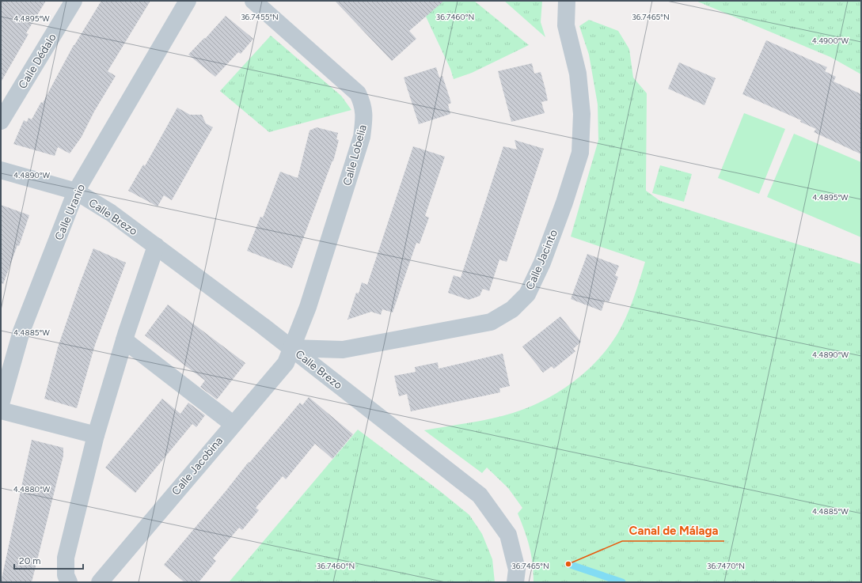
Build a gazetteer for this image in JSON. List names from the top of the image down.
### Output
{
  "streets": {
    "street": [
      "Calle Dédalo",
      "Calle Lobelia",
      "Calle Uranio",
      "Calle Brezo",
      "Calle Jacinto",
      "Calle Jacobina"
    ]
  },
  "crossings": [
    ["Calle Lobelia", "Calle Brezo"],
    ["Calle Lobelia", "Calle Jacinto"],
    ["Calle Lobelia", "Calle Jacobina"],
    ["Calle Uranio", "Calle Brezo"],
    ["Calle Brezo", "Calle Jacinto"],
    ["Calle Brezo", "Calle Jacobina"],
    ["Calle Jacinto", "Calle Jacobina"]
  ],
  "places": ["Canal de Málaga"],
  "scale_bar": "20 m",
  "coordinates": [
    "36.7455°N",
    "36.7460°N",
    "36.7465°N",
    "4.4895°W",
    "4.4900°W",
    "4.4890°W",
    "4.4885°W",
    "4.4880°W",
    "36.7470°N"
  ]
}
